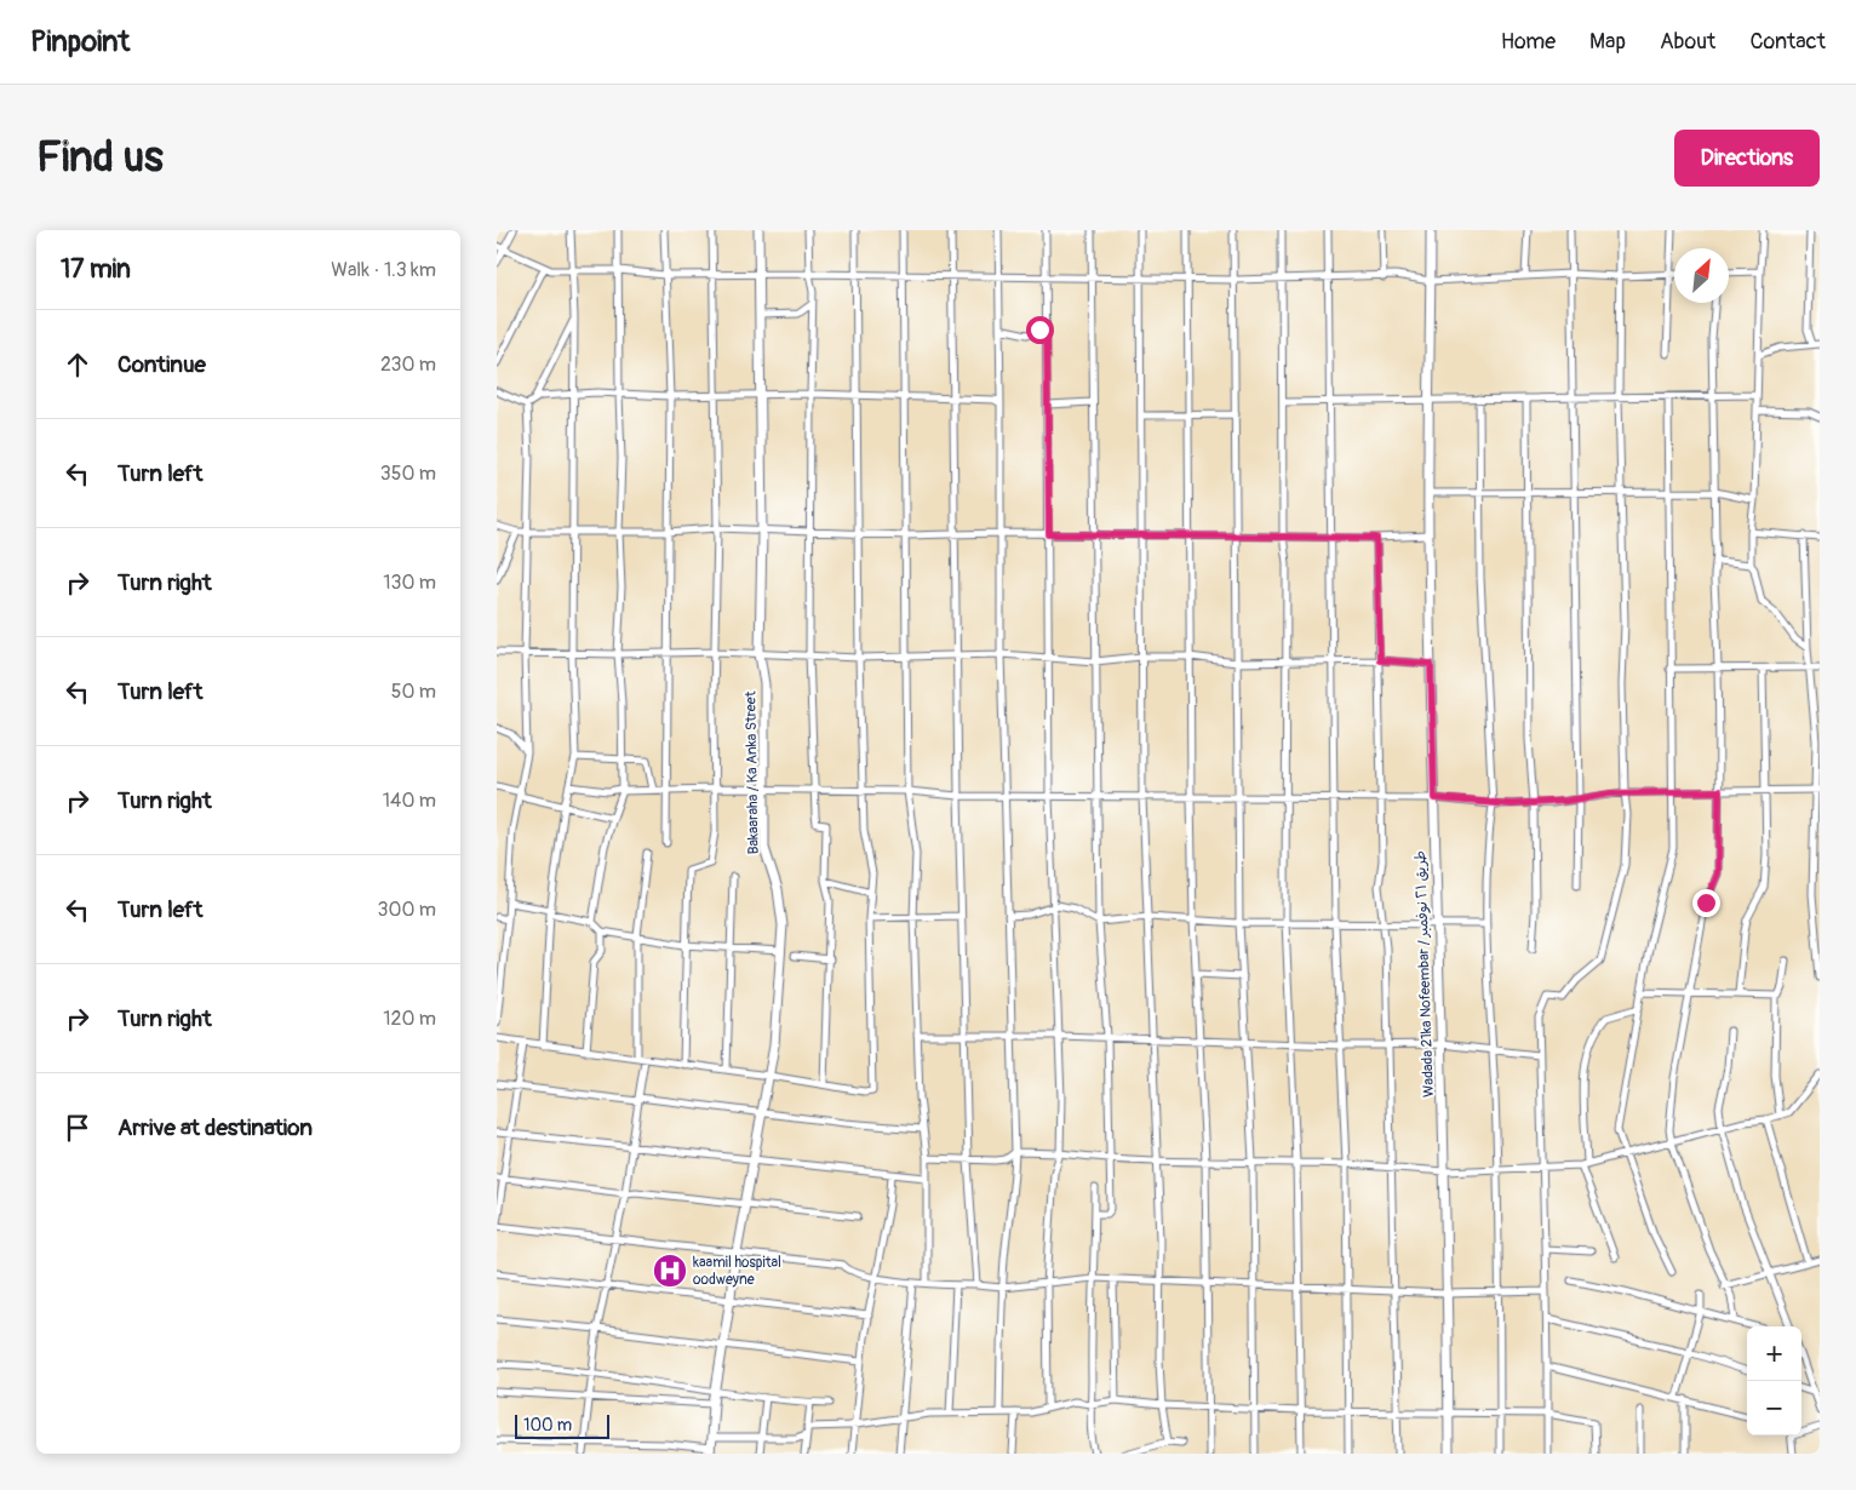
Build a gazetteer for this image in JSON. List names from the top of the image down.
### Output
{
  "streets": {
    "street": ["Bakaaraha / Ka Anka Street", "Wadada 21ka Nofeembar / طريق ٢١ نوفمبر"]
  },
  "places": {
    "hospital": ["kaamil hospital oodweyne"]
  },
  "scale_bar": "100 m",
  "north": "top right",
  "page": {
    "header": "Pinpoint",
    "nav": [
      "Home",
      "Map",
      "About",
      "Contact"
    ],
    "buttons": "Directions",
    "title": "Find us",
    "heading": ["17 min", "Walk · 1.3 km"],
    "list": [
      ["Continue", "230 m"],
      ["Turn left", "350 m"],
      ["Turn right", "130 m"],
      ["Turn left", "50 m"],
      ["Turn right", "140 m"],
      ["Turn left", "300 m"],
      ["Turn right", "120 m"],
      "Arrive at destination"
    ],
    "map_buttons": ["+", "−"],
    "scale": "100 m"
  }
}
